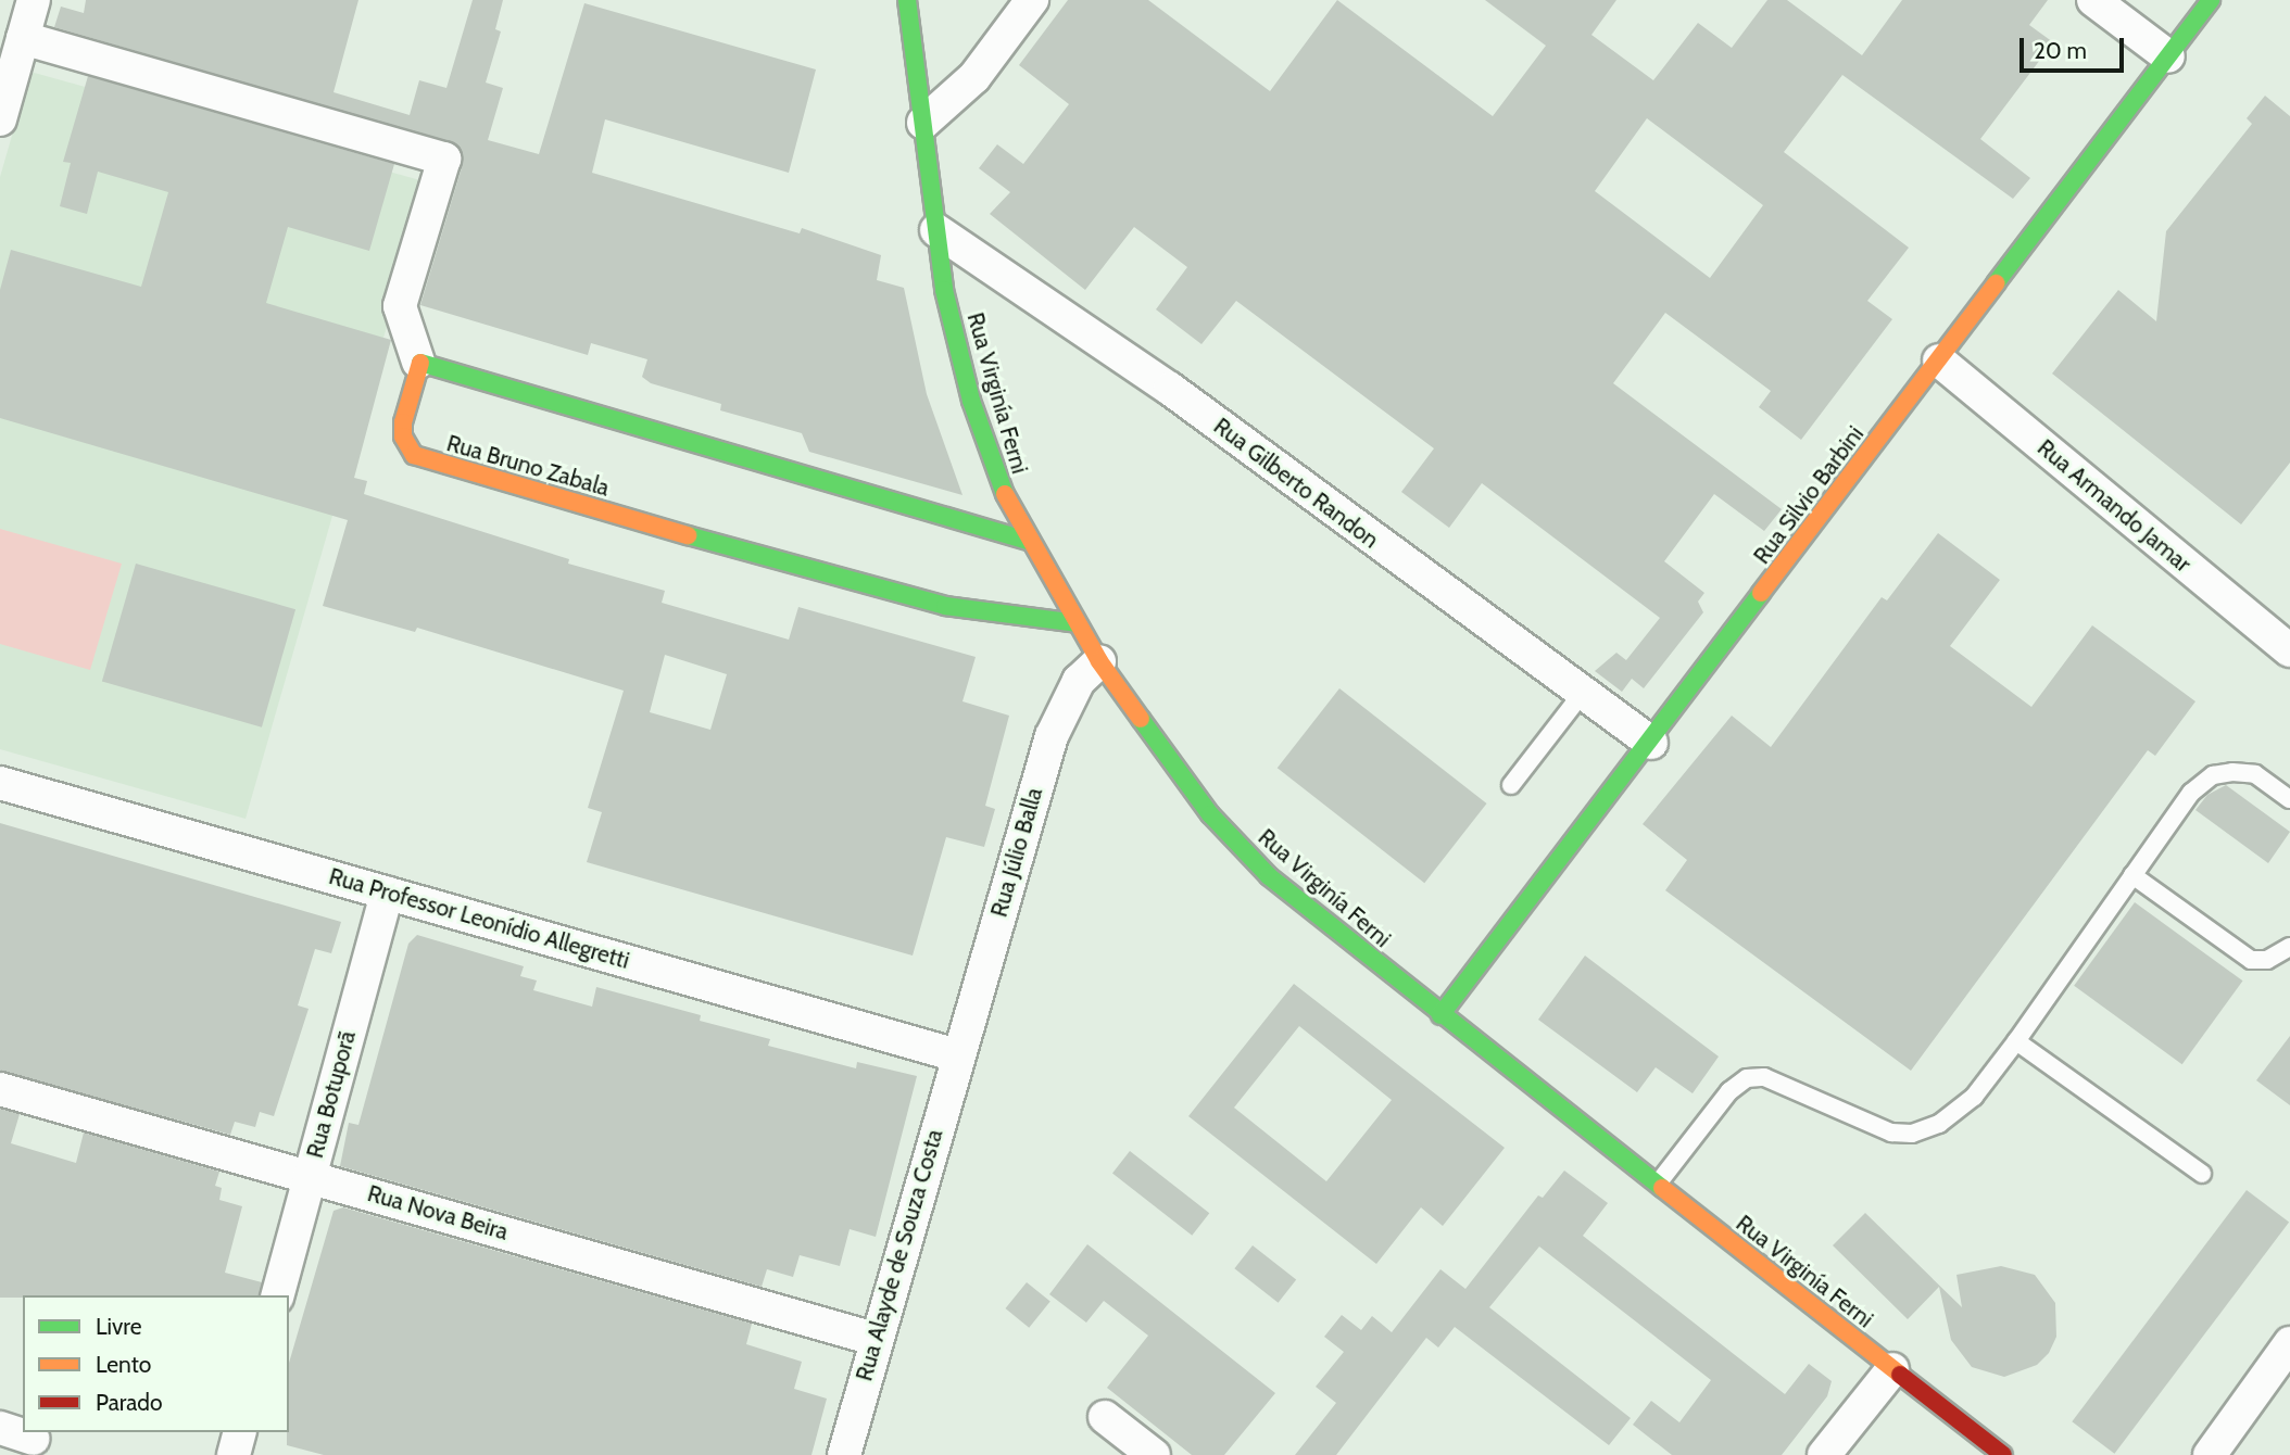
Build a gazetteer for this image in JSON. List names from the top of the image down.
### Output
{
  "streets": {
    "street": [
      "Rua Virginía Ferni",
      "Rua Bruno Zabala",
      "Rua Gilberto Randon",
      "Rua Silvio Barbini",
      "Rua Armando Jamar",
      "Rua Júlio Balla",
      "Rua Professor Leonídio Allegretti",
      "Rua Botuporã",
      "Rua Nova Beira",
      "Rua Alayde de Souza Costa"
    ]
  },
  "crossings": [
    ["Rua Virginía Ferni", "Rua Bruno Zabala"],
    ["Rua Virginía Ferni", "Rua Gilberto Randon"],
    ["Rua Virginía Ferni", "Rua Silvio Barbini"],
    ["Rua Virginía Ferni", "Rua Júlio Balla"],
    ["Rua Gilberto Randon", "Rua Silvio Barbini"],
    ["Rua Silvio Barbini", "Rua Armando Jamar"],
    ["Rua Júlio Balla", "Rua Professor Leonídio Allegretti"],
    ["Rua Júlio Balla", "Rua Alayde de Souza Costa"],
    ["Rua Professor Leonídio Allegretti", "Rua Botuporã"],
    ["Rua Professor Leonídio Allegretti", "Rua Alayde de Souza Costa"],
    ["Rua Botuporã", "Rua Nova Beira"],
    ["Rua Nova Beira", "Rua Alayde de Souza Costa"]
  ],
  "legend": ["Livre", "Lento", "Parado"],
  "scale_bar": "20 m"
}
